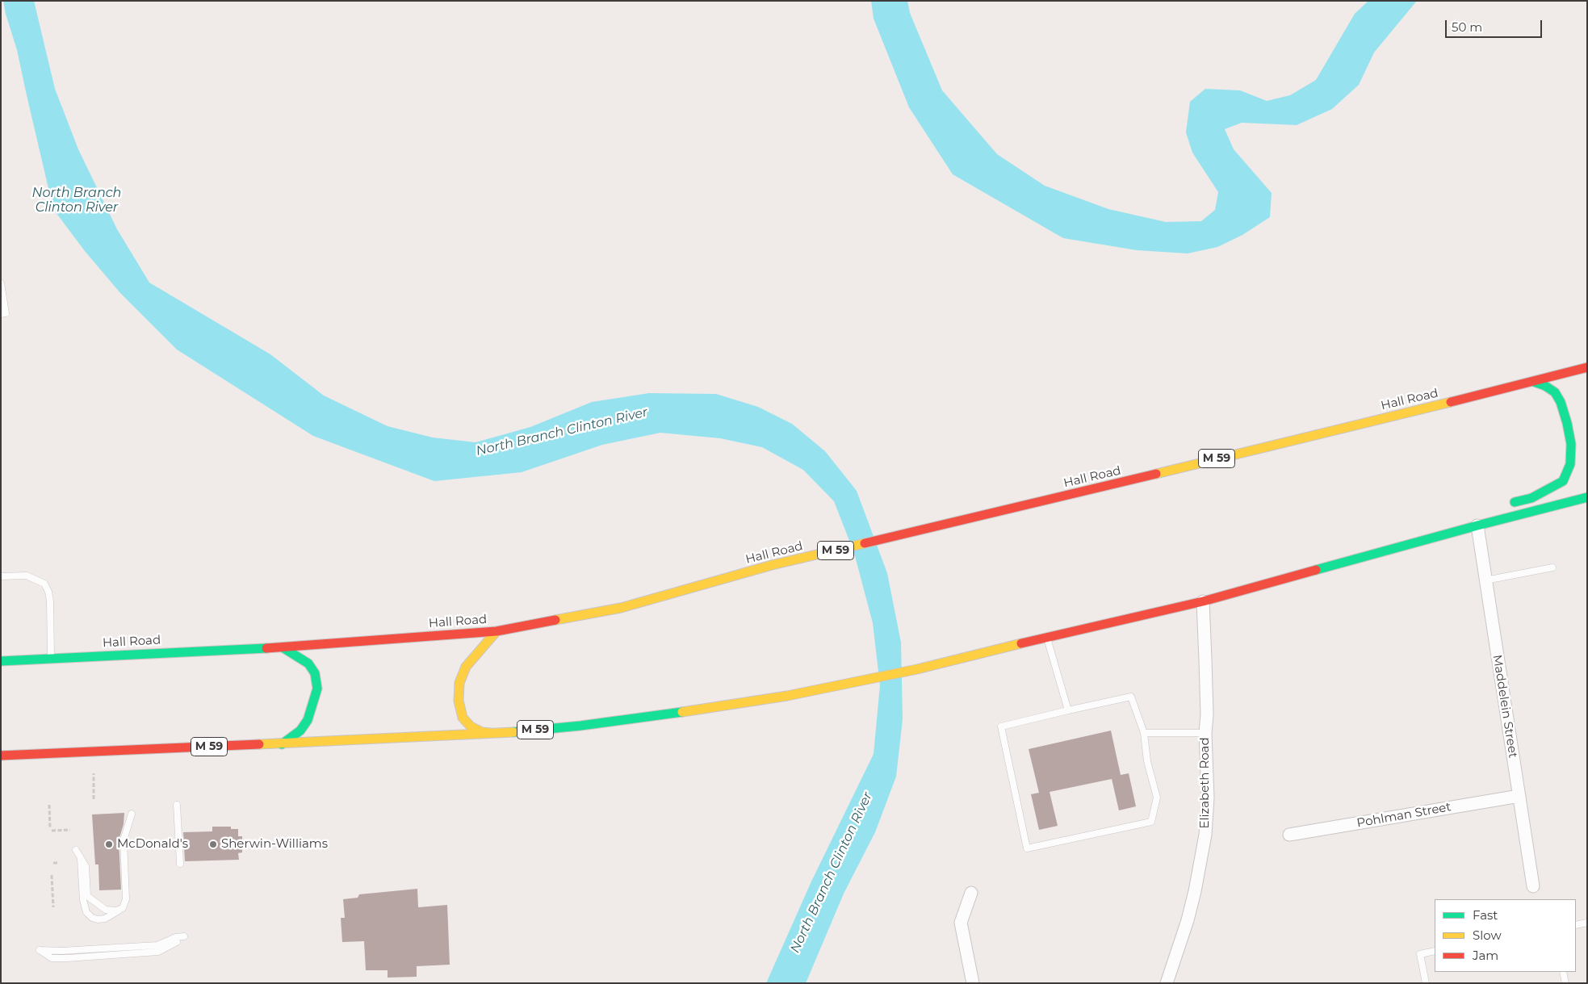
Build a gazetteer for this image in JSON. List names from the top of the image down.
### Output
{
  "streets": {
    "highway": ["Hall Road", "M 59"],
    "street": ["Maddelein Street", "Elizabeth Road", "Pohlman Street"]
  },
  "crossings": [
    ["M 59", "Maddelein Street"],
    ["M 59", "Elizabeth Road"],
    ["Maddelein Street", "Pohlman Street"]
  ],
  "water": ["North Branch Clinton River"],
  "places": ["McDonald's", "Sherwin-Williams"],
  "legend": ["Fast", "Slow", "Jam"],
  "scale_bar": "50 m"
}
